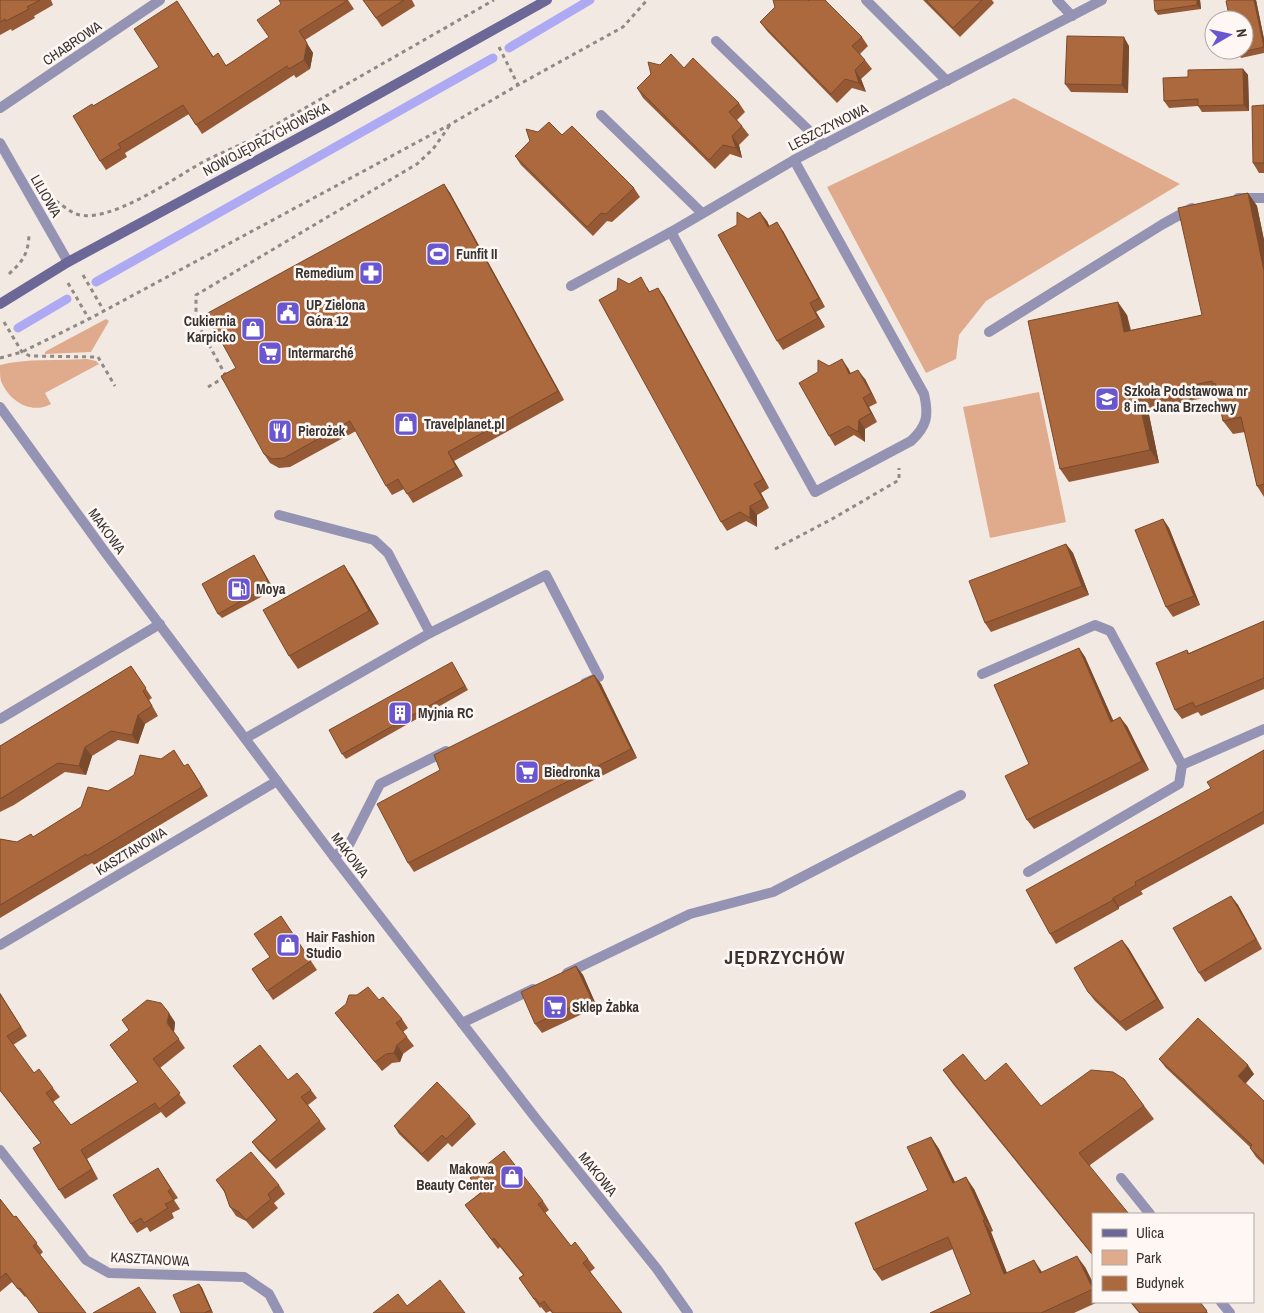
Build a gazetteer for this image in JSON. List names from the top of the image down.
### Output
{
  "streets": {
    "street": [
      "CHABROWA",
      "LESZCZYNOWA",
      "NOWOJĘDRZYCHOWSKA",
      "LILIOWA",
      "MAKOWA",
      "KASZTANOWA"
    ]
  },
  "crossings": [
    ["NOWOJĘDRZYCHOWSKA", "LILIOWA"],
    ["MAKOWA", "KASZTANOWA"]
  ],
  "districts": ["JĘDRZYCHÓW"],
  "places": {
    "sports": ["Funfit II"],
    "pharmacy": ["Remedium"],
    "public building": ["UP Zielona Góra 12"],
    "shop": [
      "Cukiernia Karpicko",
      "Travelplanet.pl",
      "Hair Fashion Studio",
      "Makowa Beauty Center"
    ],
    "supermarket": ["Intermarché", "Biedronka", "Sklep Żabka"],
    "school or university": ["Szkoła Podstawowa nr 8 im. Jana Brzechwy"],
    "restaurant": ["Pierożek"],
    "fuel station": ["Moya"],
    "building": ["Myjnia RC"]
  },
  "legend": ["Ulica", "Park", "Budynek"],
  "north": "right"
}
